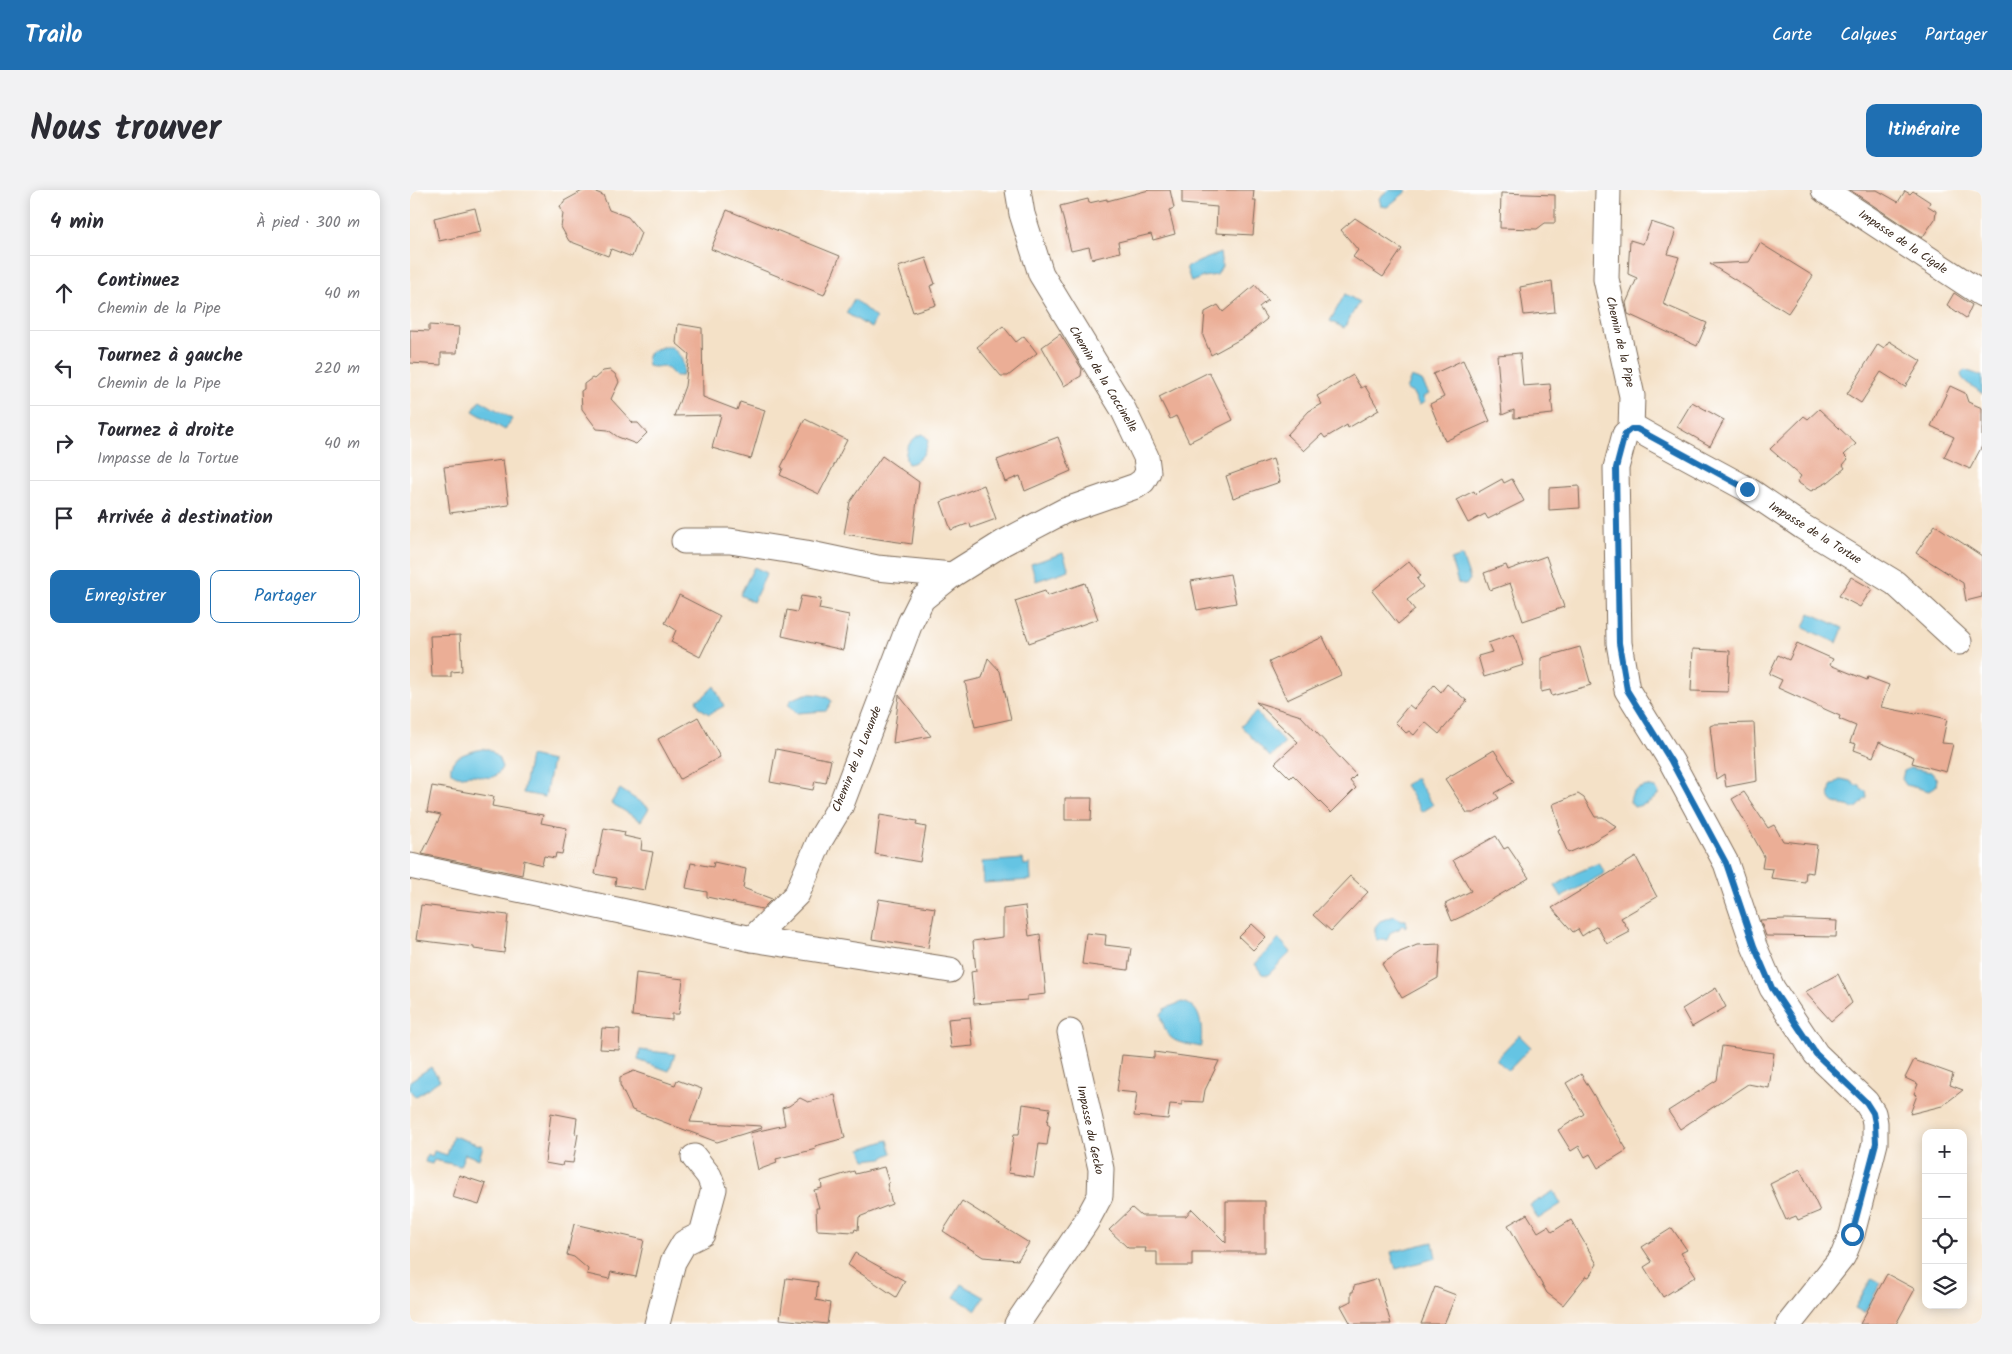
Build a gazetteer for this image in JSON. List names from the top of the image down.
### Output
{
  "streets": {
    "street": [
      "Impasse de la Cigale",
      "Chemin de la Pipe",
      "Chemin de la Coccinelle",
      "Impasse de la Tortue",
      "Chemin de la Lavande",
      "Impasse du Gecko"
    ]
  },
  "crossings": [
    ["Chemin de la Pipe", "Impasse de la Tortue"],
    ["Chemin de la Coccinelle", "Chemin de la Lavande"]
  ],
  "page": {
    "header": "Trailo",
    "nav": ["Carte", "Calques", "Partager"],
    "title": "Nous trouver",
    "buttons": [
      "Itinéraire",
      ["Enregistrer", "Partager"]
    ],
    "heading": ["4 min", "À pied · 300 m"],
    "list": [
      ["Continuez", "Chemin de la Pipe", "40 m"],
      ["Tournez à gauche", "Chemin de la Pipe", "220 m"],
      ["Tournez à droite", "Impasse de la Tortue", "40 m"],
      "Arrivée à destination"
    ],
    "map_buttons": ["+", "−"]
  }
}
